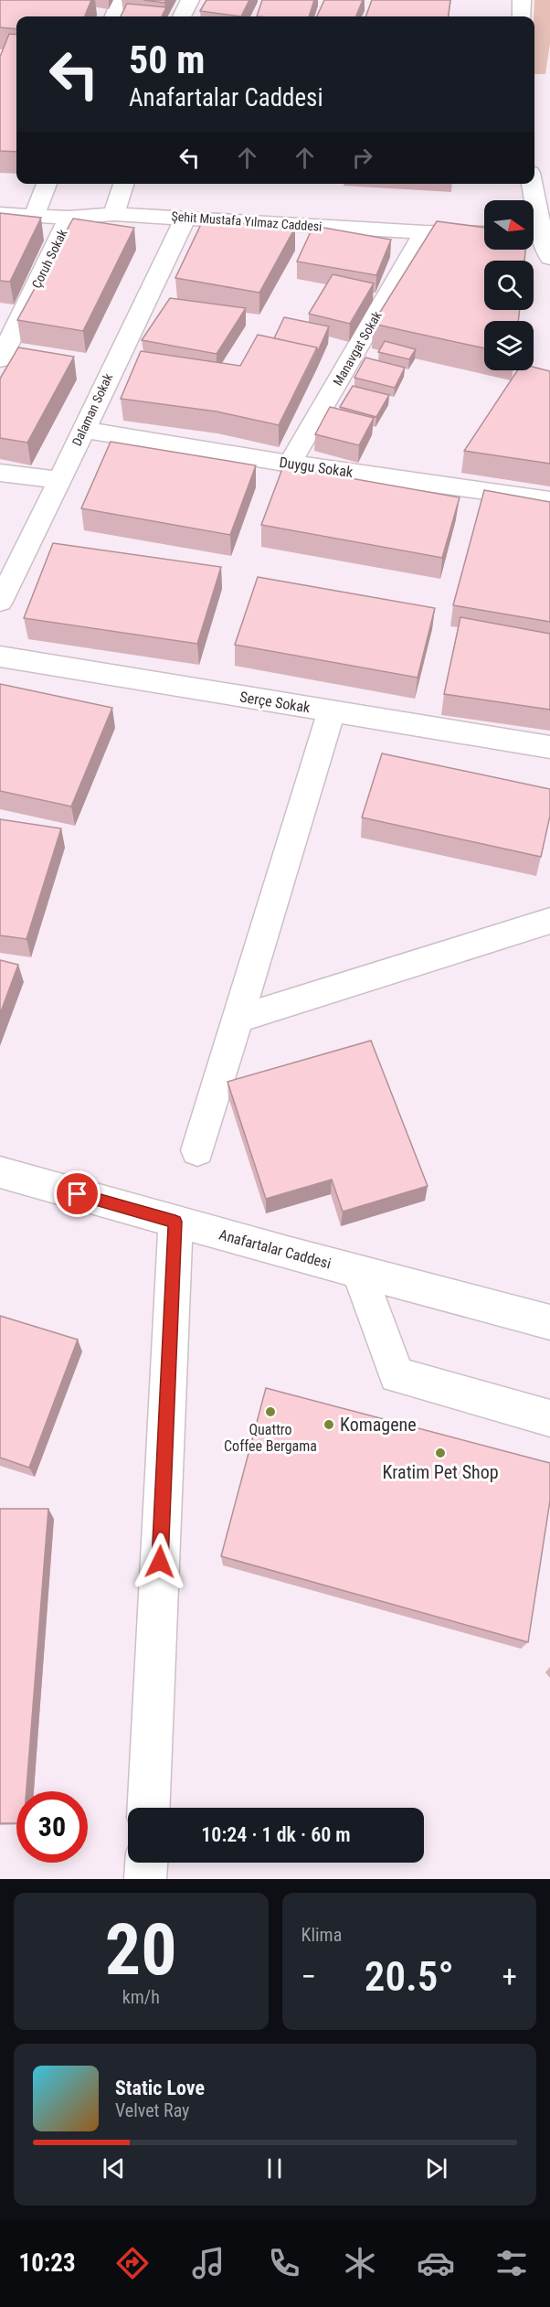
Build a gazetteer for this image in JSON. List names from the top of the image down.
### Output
{
  "streets": {
    "street": [
      "Şehit Mustafa Yılmaz Caddesi",
      "Çoruh Sokak",
      "Manavgat Sokak",
      "Dalaman Sokak",
      "Duygu Sokak",
      "Serçe Sokak",
      "Anafartalar Caddesi"
    ]
  },
  "crossings": [
    ["Şehit Mustafa Yılmaz Caddesi", "Çoruh Sokak"],
    ["Şehit Mustafa Yılmaz Caddesi", "Manavgat Sokak"],
    ["Şehit Mustafa Yılmaz Caddesi", "Dalaman Sokak"],
    ["Manavgat Sokak", "Duygu Sokak"],
    ["Dalaman Sokak", "Duygu Sokak"]
  ],
  "places": ["Quattro Coffee Bergama", "Komagene", "Kratim Pet Shop"],
  "north": "right",
  "page": {
    "turn": ["50 m", "Anafartalar Caddesi"],
    "limit": "30",
    "trip": "10:24 · 1 dk · 60 m",
    "tile": [
      ["20", "km/h"],
      "Klima"
    ],
    "heat": ["−", "20.5°", "+"],
    "song": ["Static Love", "Velvet Ray"],
    "tabs": "10:23"
  }
}
